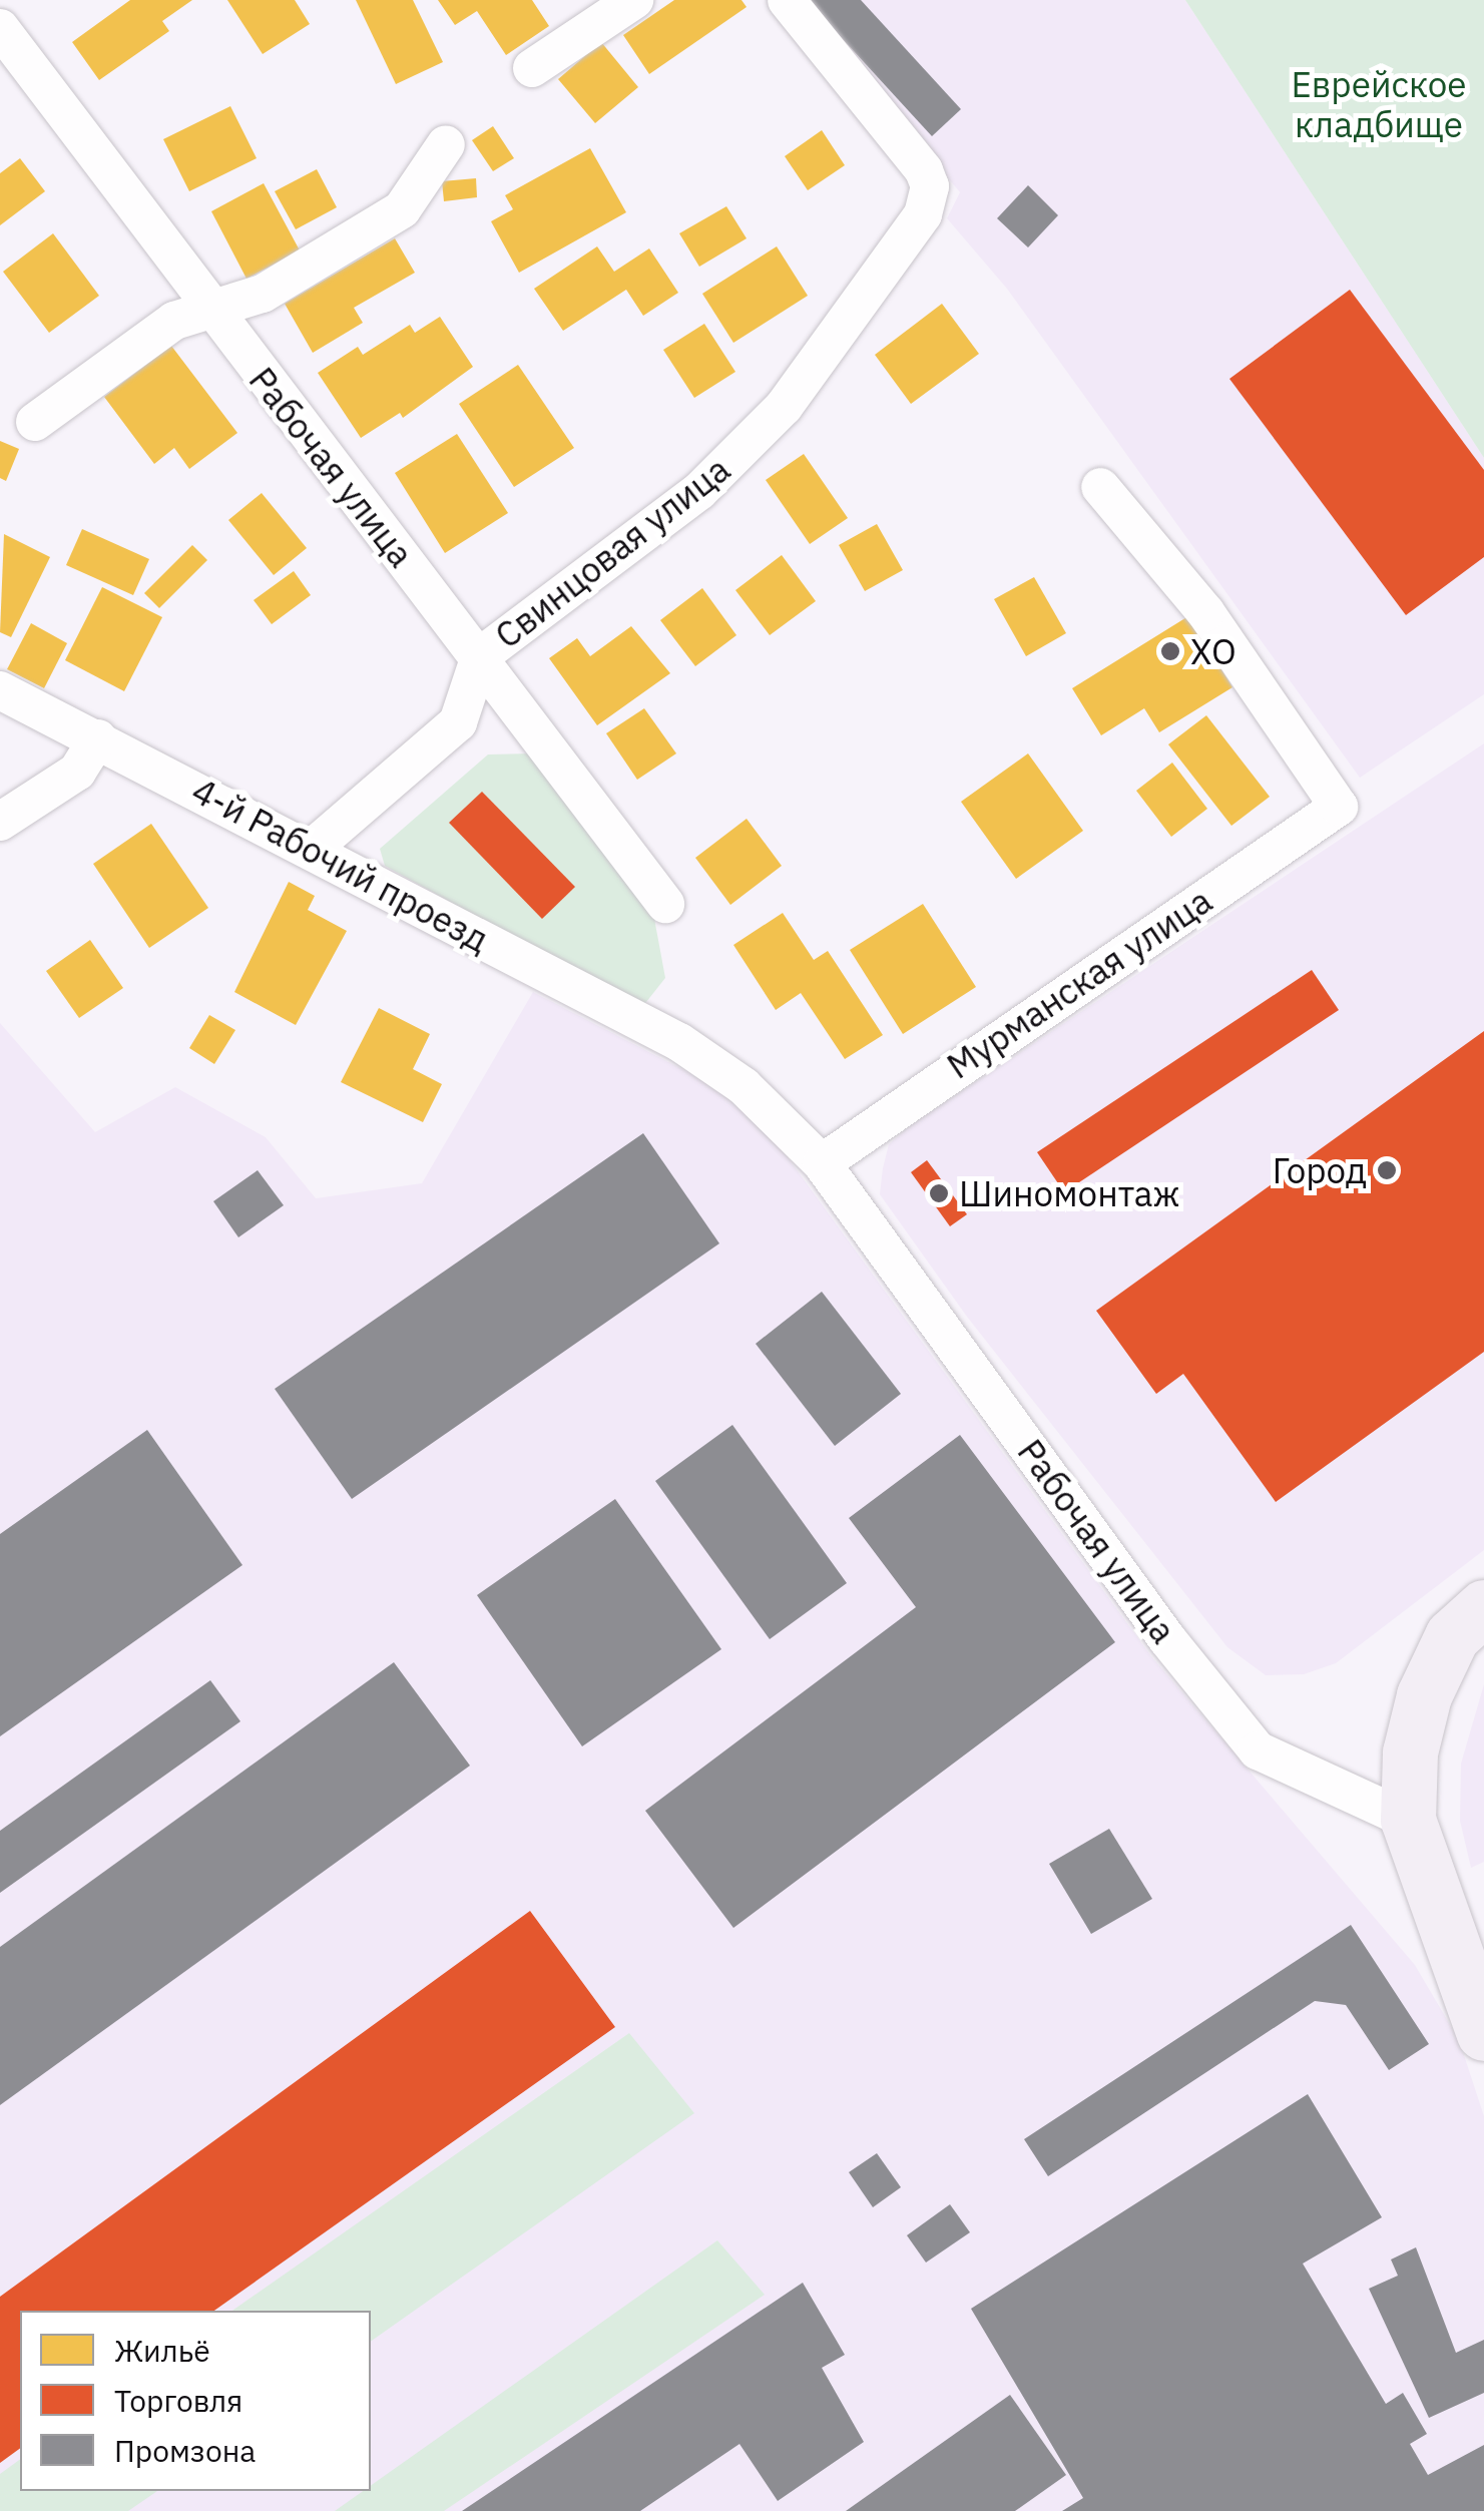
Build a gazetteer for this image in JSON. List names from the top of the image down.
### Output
{
  "streets": {
    "street": [
      "Рабочая улица",
      "Свинцовая улица",
      "4-й Рабочий проезд",
      "Мурманская улица"
    ]
  },
  "crossings": [
    ["Рабочая улица", "Свинцовая улица"],
    ["Рабочая улица", "4-й Рабочий проезд"],
    ["Рабочая улица", "Мурманская улица"],
    ["Свинцовая улица", "4-й Рабочий проезд"]
  ],
  "parks": ["Еврейское кладбище"],
  "places": ["ХО", "Город", "Шиномонтаж"],
  "legend": ["Жильё", "Торговля", "Промзона"]
}
